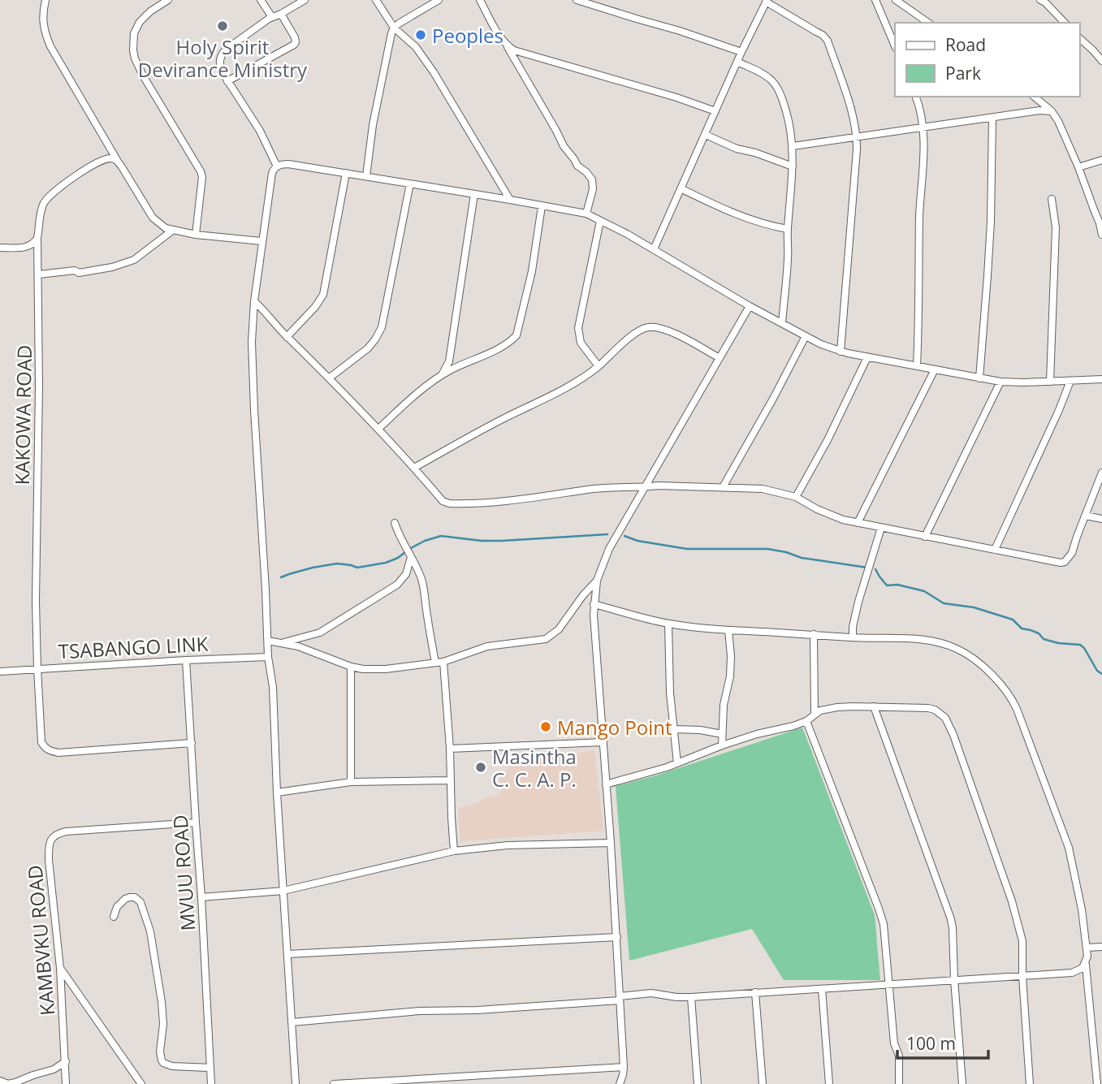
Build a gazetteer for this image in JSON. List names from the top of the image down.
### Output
{
  "streets": {
    "street": [
      "KAKOWA ROAD",
      "TSABANGO LINK",
      "MVUU ROAD",
      "KAMBVKU ROAD"
    ]
  },
  "crossings": [
    ["KAKOWA ROAD", "TSABANGO LINK"],
    ["KAKOWA ROAD", "MVUU ROAD"],
    ["TSABANGO LINK", "MVUU ROAD"],
    ["MVUU ROAD", "KAMBVKU ROAD"]
  ],
  "places": [
    "Holy Spirit Devirance Ministry",
    "Peoples",
    "Mango Point",
    "Masintha C. C. A. P."
  ],
  "legend": ["Road", "Park"],
  "scale_bar": "100 m"
}
